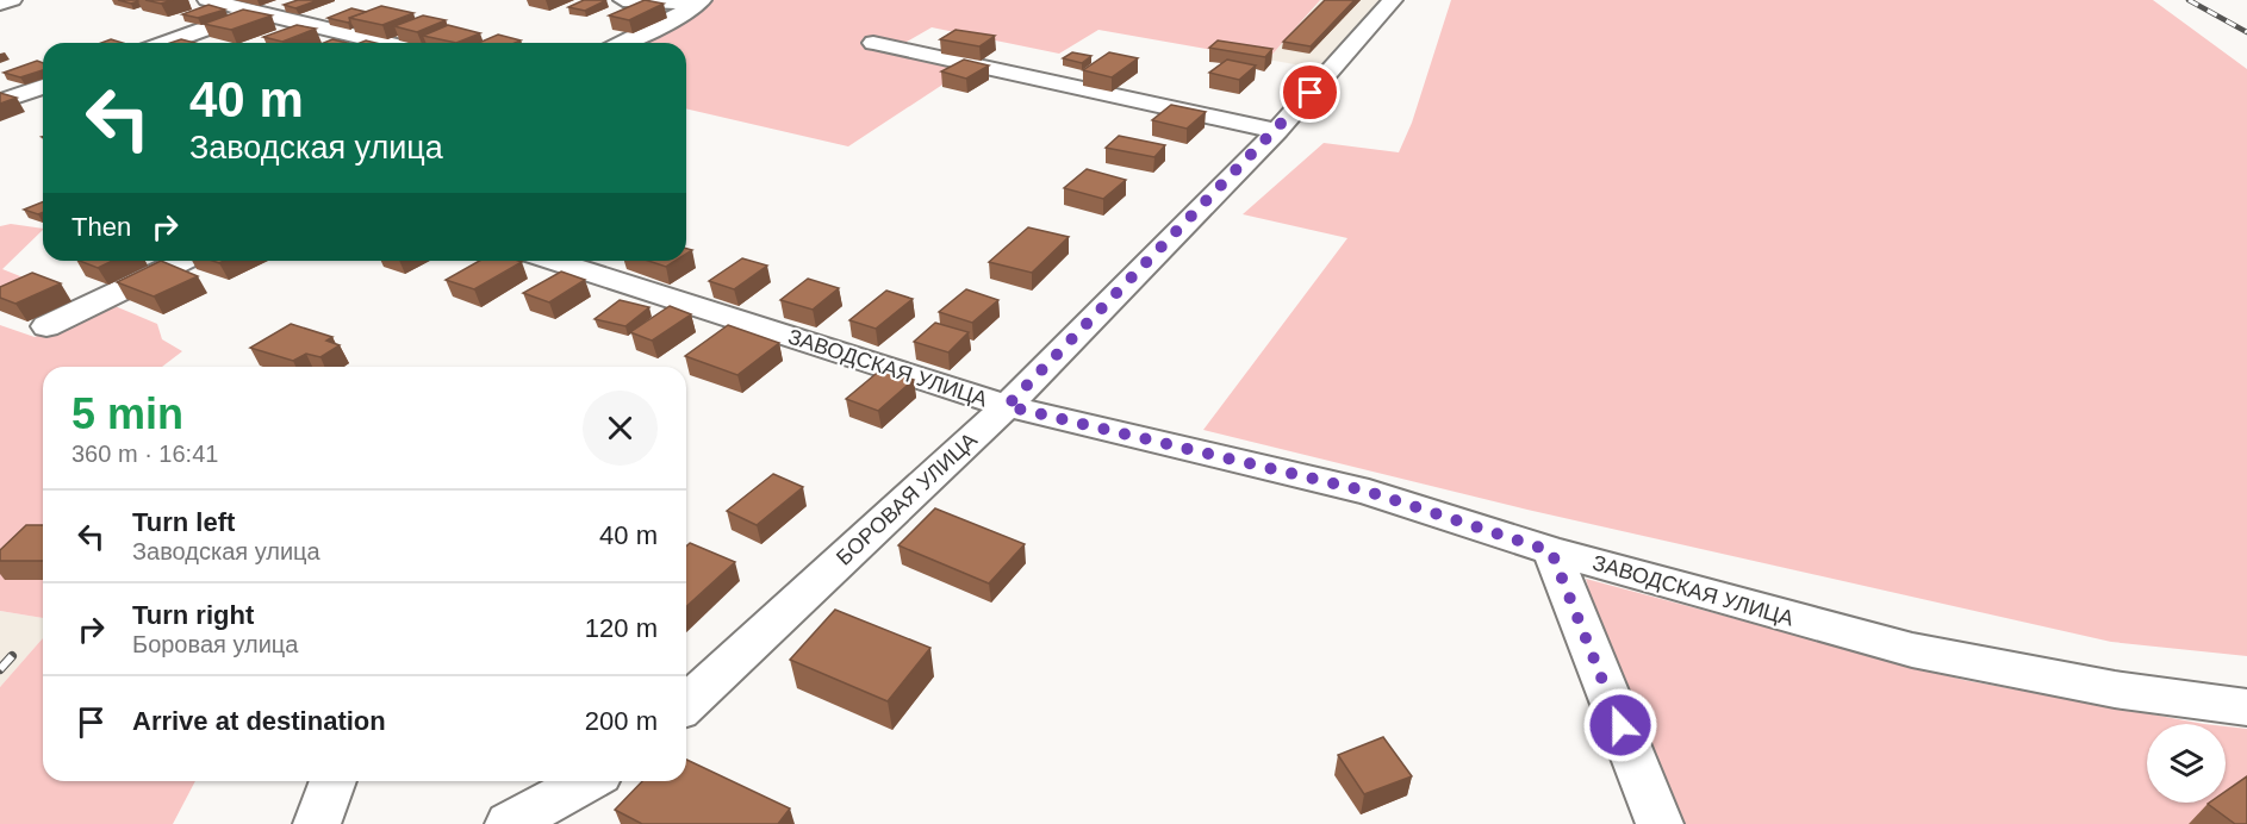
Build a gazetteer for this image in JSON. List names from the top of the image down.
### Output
{
  "streets": {
    "street": ["ЗАВОДСКАЯ УЛИЦА", "БОРОВАЯ УЛИЦА"]
  },
  "crossings": [
    ["ЗАВОДСКАЯ УЛИЦА", "БОРОВАЯ УЛИЦА"]
  ],
  "page": {
    "turn": ["40 m", "Заводская улица"],
    "then": "Then",
    "heading": ["5 min", "360 m · 16:41"],
    "list": [
      {
        "name": "Turn left",
        "note": "Заводская улица",
        "value": "40 m"
      },
      {
        "name": "Turn right",
        "note": "Боровая улица",
        "value": "120 m"
      },
      {
        "name": "Arrive at destination",
        "value": "200 m"
      }
    ]
  }
}
